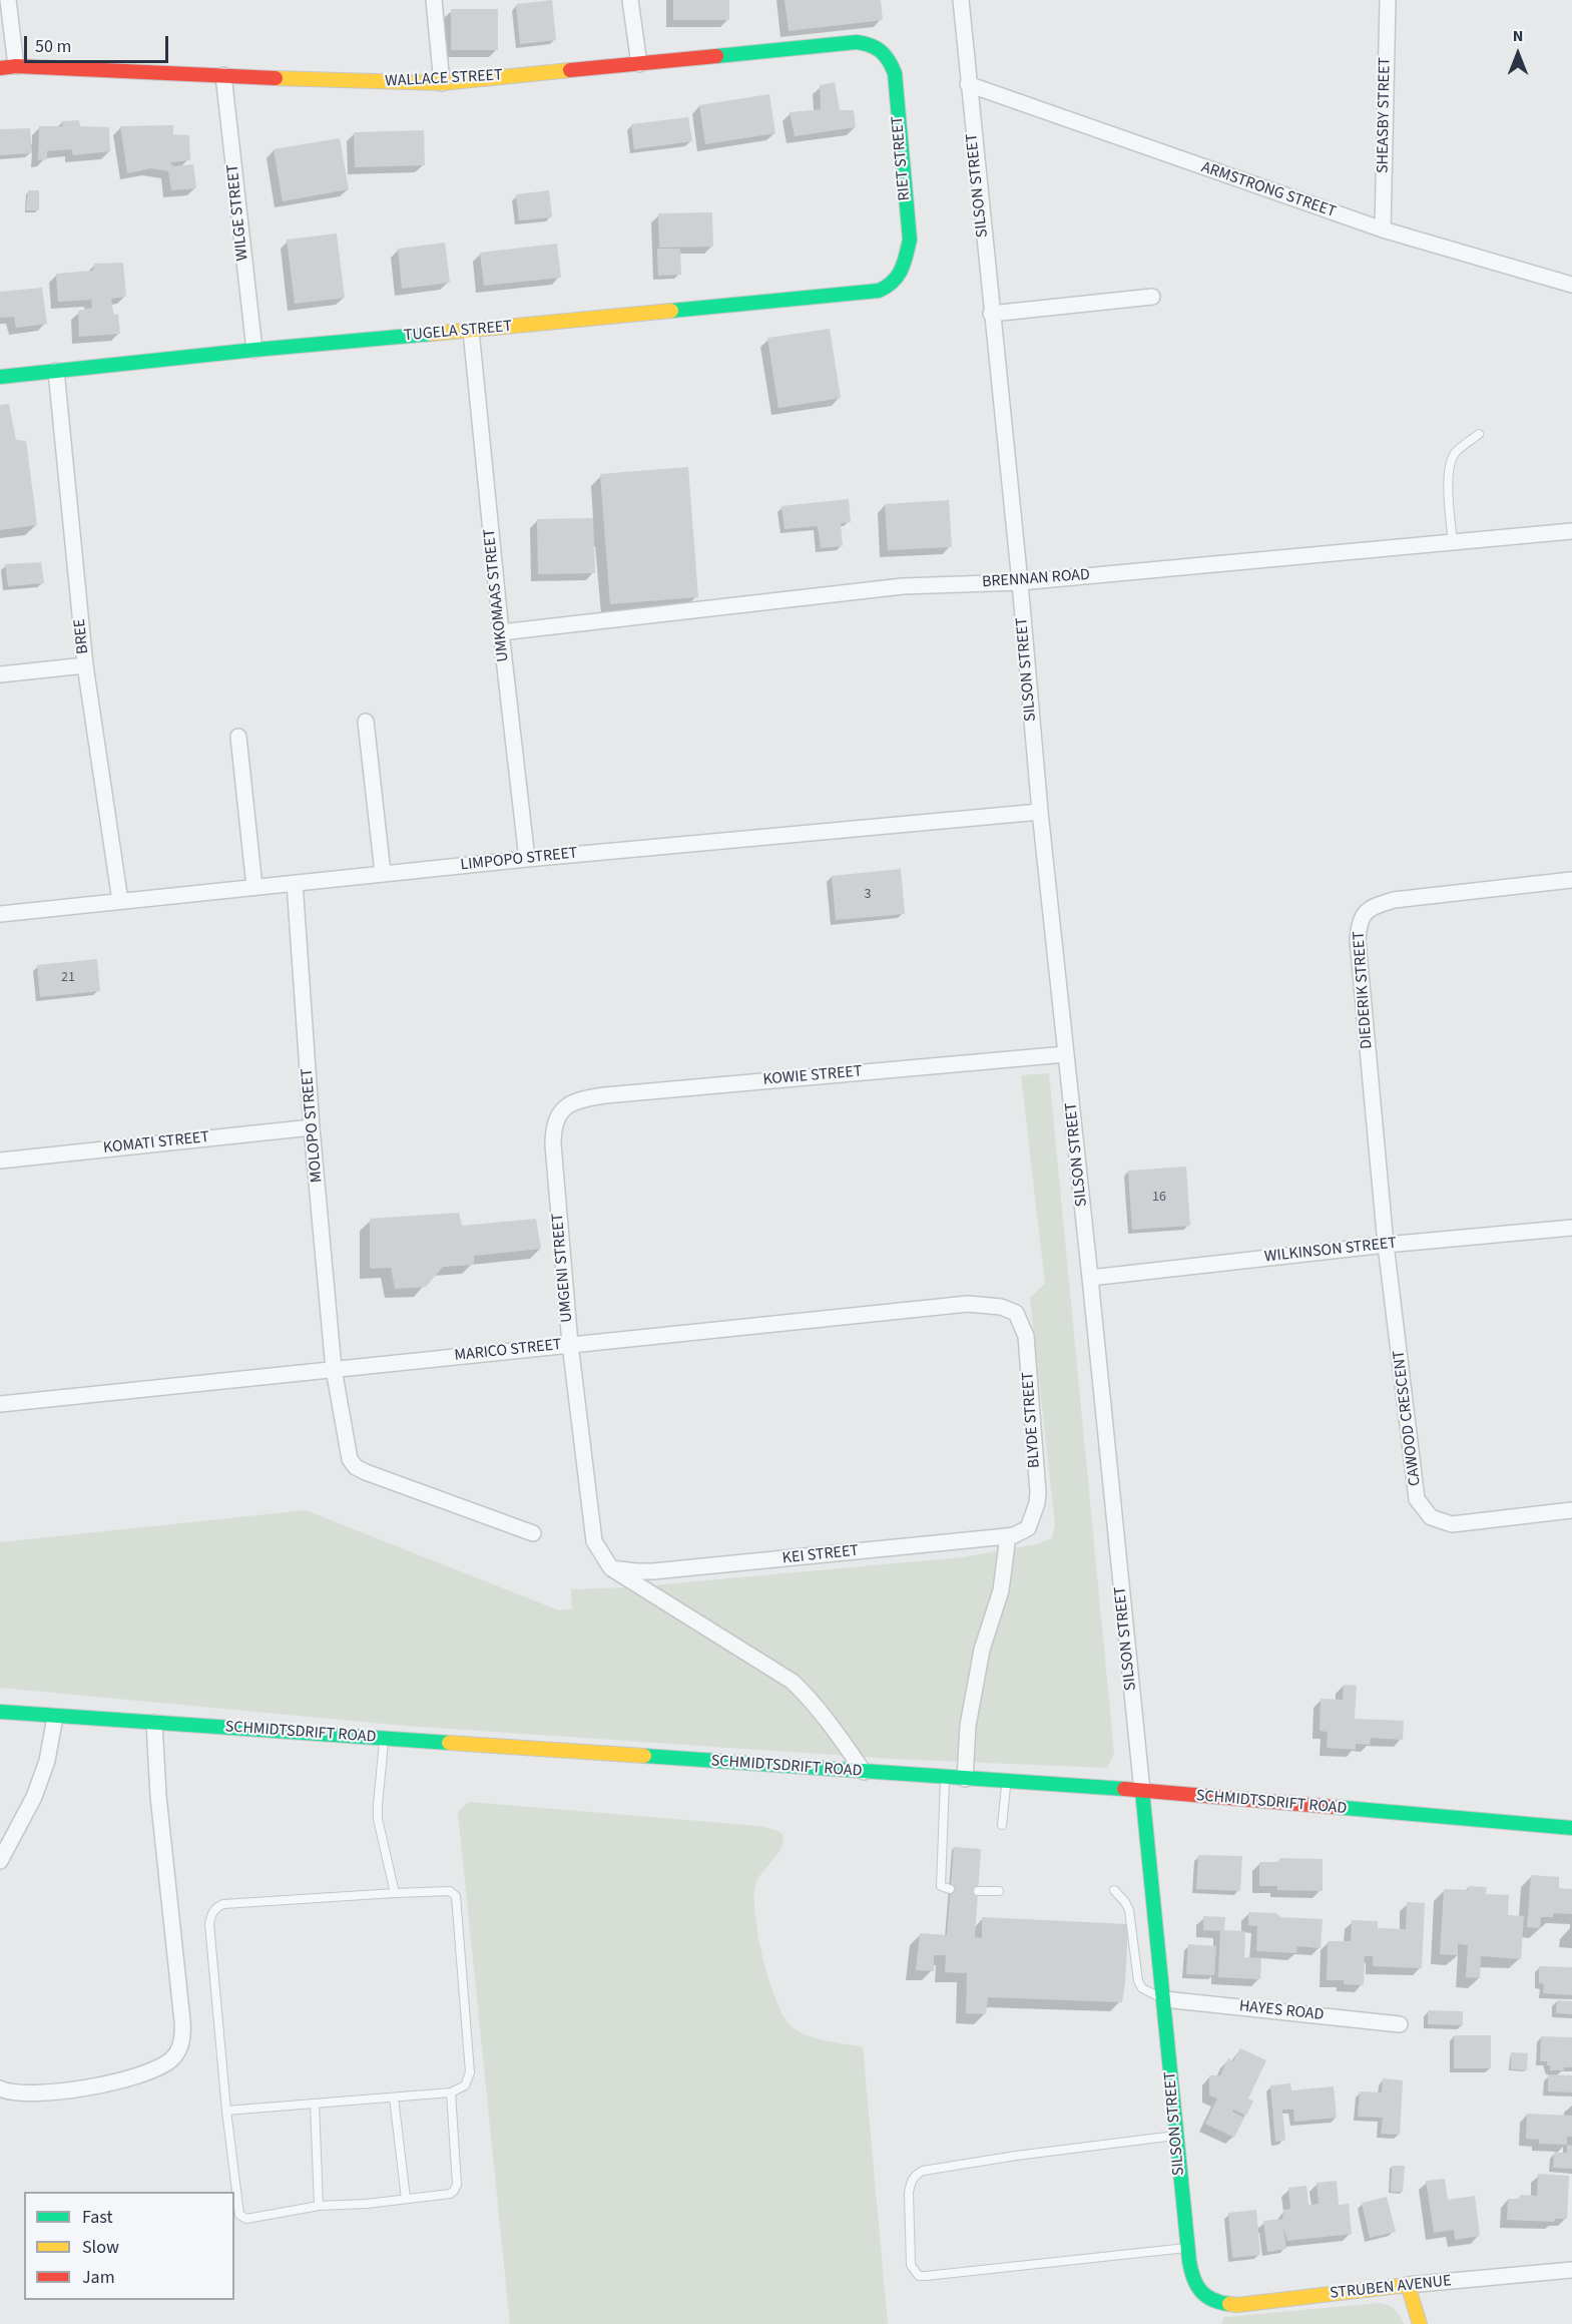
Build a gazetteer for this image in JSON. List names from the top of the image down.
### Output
{
  "streets": {
    "main road": [
      "WALLACE STREET",
      "RIET STREET",
      "SILSON STREET",
      "TUGELA STREET",
      "SCHMIDTSDRIFT ROAD",
      "STRUBEN AVENUE"
    ],
    "street": [
      "SHEASBY STREET",
      "ARMSTRONG STREET",
      "WILGE STREET",
      "BRENNAN ROAD",
      "UMKOMAAS STREET",
      "BREE",
      "LIMPOPO STREET",
      "DIEDERIK STREET",
      "KOWIE STREET",
      "MOLOPO STREET",
      "KOMATI STREET",
      "WILKINSON STREET",
      "UMGENI STREET",
      "MARICO STREET",
      "CAWOOD CRESCENT",
      "BLYDE STREET",
      "KEI STREET",
      "HAYES ROAD"
    ]
  },
  "crossings": [
    ["WALLACE STREET", "RIET STREET"],
    ["WALLACE STREET", "WILGE STREET"],
    ["SHEASBY STREET", "ARMSTRONG STREET"],
    ["RIET STREET", "TUGELA STREET"],
    ["SILSON STREET", "ARMSTRONG STREET"],
    ["SILSON STREET", "BRENNAN ROAD"],
    ["SILSON STREET", "LIMPOPO STREET"],
    ["SILSON STREET", "KOWIE STREET"],
    ["SILSON STREET", "WILKINSON STREET"],
    ["SILSON STREET", "SCHMIDTSDRIFT ROAD"],
    ["SILSON STREET", "HAYES ROAD"],
    ["SILSON STREET", "STRUBEN AVENUE"],
    ["WILGE STREET", "TUGELA STREET"],
    ["TUGELA STREET", "UMKOMAAS STREET"],
    ["TUGELA STREET", "BREE"],
    ["BRENNAN ROAD", "UMKOMAAS STREET"],
    ["UMKOMAAS STREET", "LIMPOPO STREET"],
    ["BREE", "LIMPOPO STREET"],
    ["LIMPOPO STREET", "MOLOPO STREET"],
    ["DIEDERIK STREET", "WILKINSON STREET"],
    ["DIEDERIK STREET", "CAWOOD CRESCENT"],
    ["KOWIE STREET", "UMGENI STREET"],
    ["MOLOPO STREET", "KOMATI STREET"],
    ["MOLOPO STREET", "MARICO STREET"],
    ["WILKINSON STREET", "CAWOOD CRESCENT"],
    ["UMGENI STREET", "MARICO STREET"],
    ["UMGENI STREET", "KEI STREET"],
    ["MARICO STREET", "BLYDE STREET"],
    ["BLYDE STREET", "KEI STREET"]
  ],
  "house_numbers": ["3", "21", "16"],
  "legend": ["Fast", "Slow", "Jam"],
  "scale_bar": "50 m",
  "north": "top"
}
